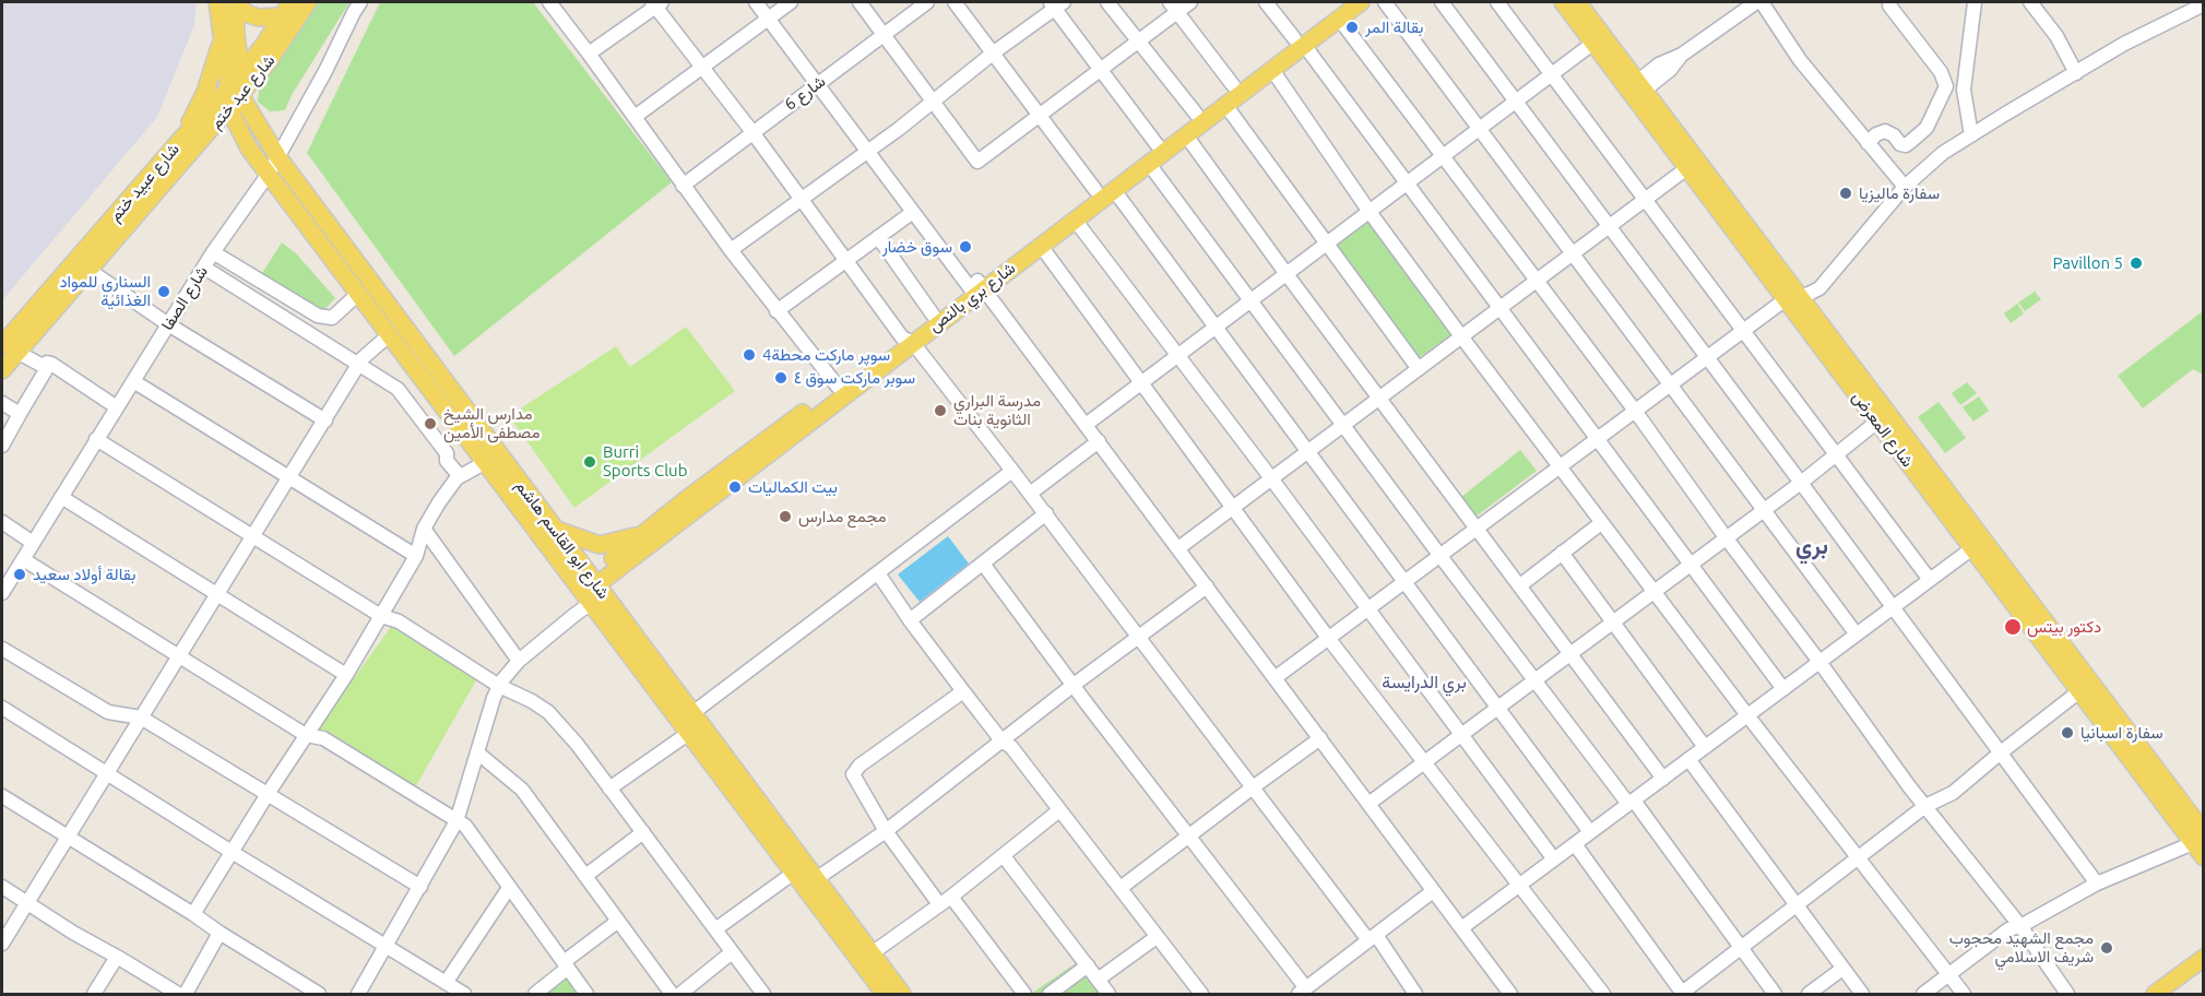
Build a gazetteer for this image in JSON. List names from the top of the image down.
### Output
{
  "streets": {
    "main road": [
      "شارع عبد ختم",
      "شارع عبيد ختم",
      "شارع بري بالنص",
      "شارع المعرض",
      "شارع ابو القاسم هاشم"
    ],
    "street": ["شارع 6", "شارع الصفا"]
  },
  "crossings": [
    ["شارع عبد ختم", "شارع عبيد ختم"],
    ["شارع عبد ختم", "شارع ابو القاسم هاشم"],
    ["شارع عبيد ختم", "شارع ابو القاسم هاشم"],
    ["شارع بري بالنص", "شارع ابو القاسم هاشم"],
    ["شارع الصفا", "شارع ابو القاسم هاشم"]
  ],
  "districts": ["بري", "بري الدرايسة"],
  "places": [
    "بقالة المر",
    "سفارة ماليزيا",
    "سوق خضار",
    "Pavillon 5",
    "السناري للمواد الغذائية",
    "سوپر مارکت محطة4",
    "سوبر ماركت سوق ٤",
    "مدرسة البراري الثانوية بنات",
    "مدارس الشيخ مصطفى الأمين",
    "Burri Sports Club",
    "بيت الكماليات",
    "مجمع مدارس",
    "بقالة أولاد سعيد",
    "دكتور بيتس",
    "سفارة اسبانيا",
    "مجمع الشهيد محجوب شريف الاسلامي"
  ]
}
